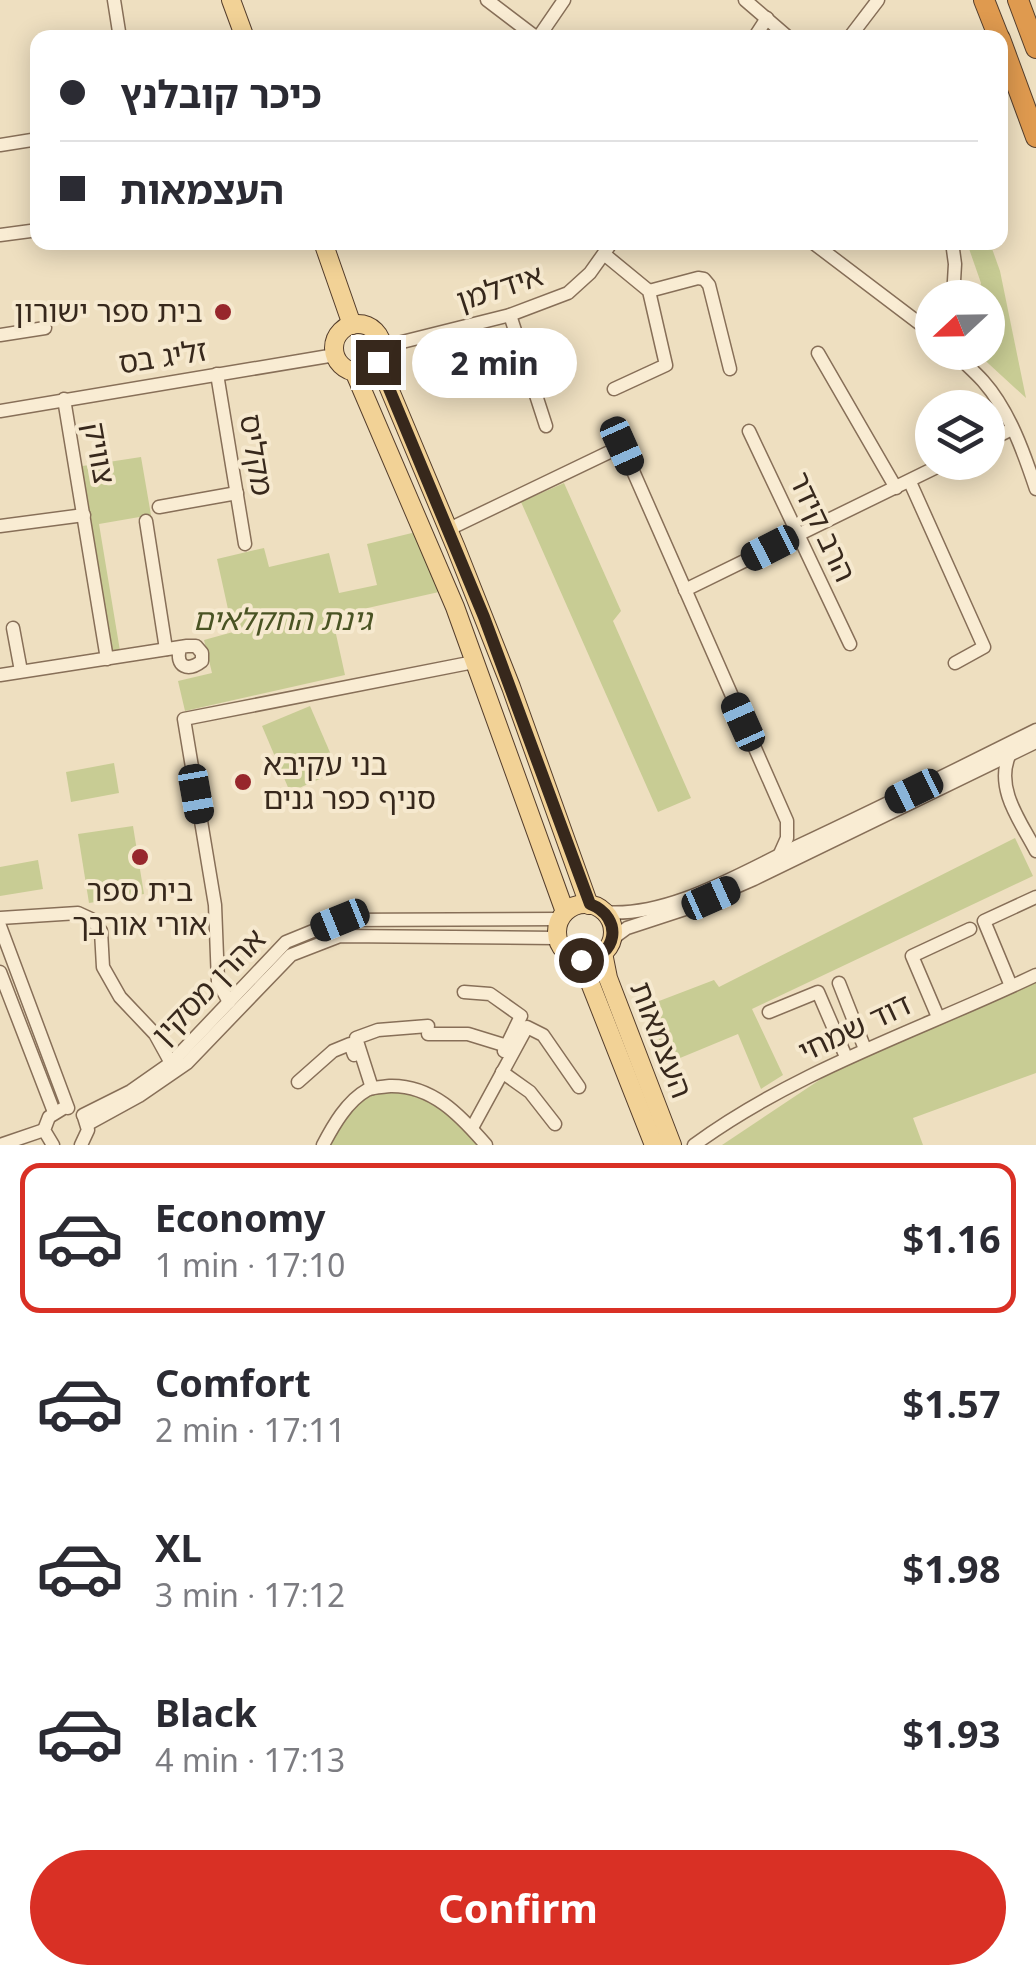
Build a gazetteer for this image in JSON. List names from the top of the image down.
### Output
{
  "streets": {
    "main road": ["העצמאות"],
    "street": [
      "אידלמן",
      "זליג בס",
      "צוויק",
      "מקליס",
      "הרב קידר",
      "אהרן מסקין",
      "דוד שמחי"
    ]
  },
  "crossings": [
    ["אידלמן", "זליג בס"],
    ["זליג בס", "צוויק"],
    ["זליג בס", "מקליס"],
    ["אהרן מסקין", "העצמאות"],
    ["דוד שמחי", "העצמאות"]
  ],
  "parks": ["גינת החקלאים"],
  "places": ["בית ספר ישורון", "בני עקיבא סניף כפר גנים", "בית ספר אורי אורבך"],
  "north": "left",
  "page": {
    "banner": ["כיכר קובלנץ", "העצמאות"],
    "bubble": "2 min",
    "list": [
      {
        "name": "Economy",
        "note": "1 min · 17:10",
        "value": "$1.16"
      },
      {
        "name": "Comfort",
        "note": "2 min · 17:11",
        "value": "$1.57"
      },
      {
        "name": "XL",
        "note": "3 min · 17:12",
        "value": "$1.98"
      },
      {
        "name": "Black",
        "note": "4 min · 17:13",
        "value": "$1.93"
      }
    ],
    "buttons": "Confirm"
  }
}
